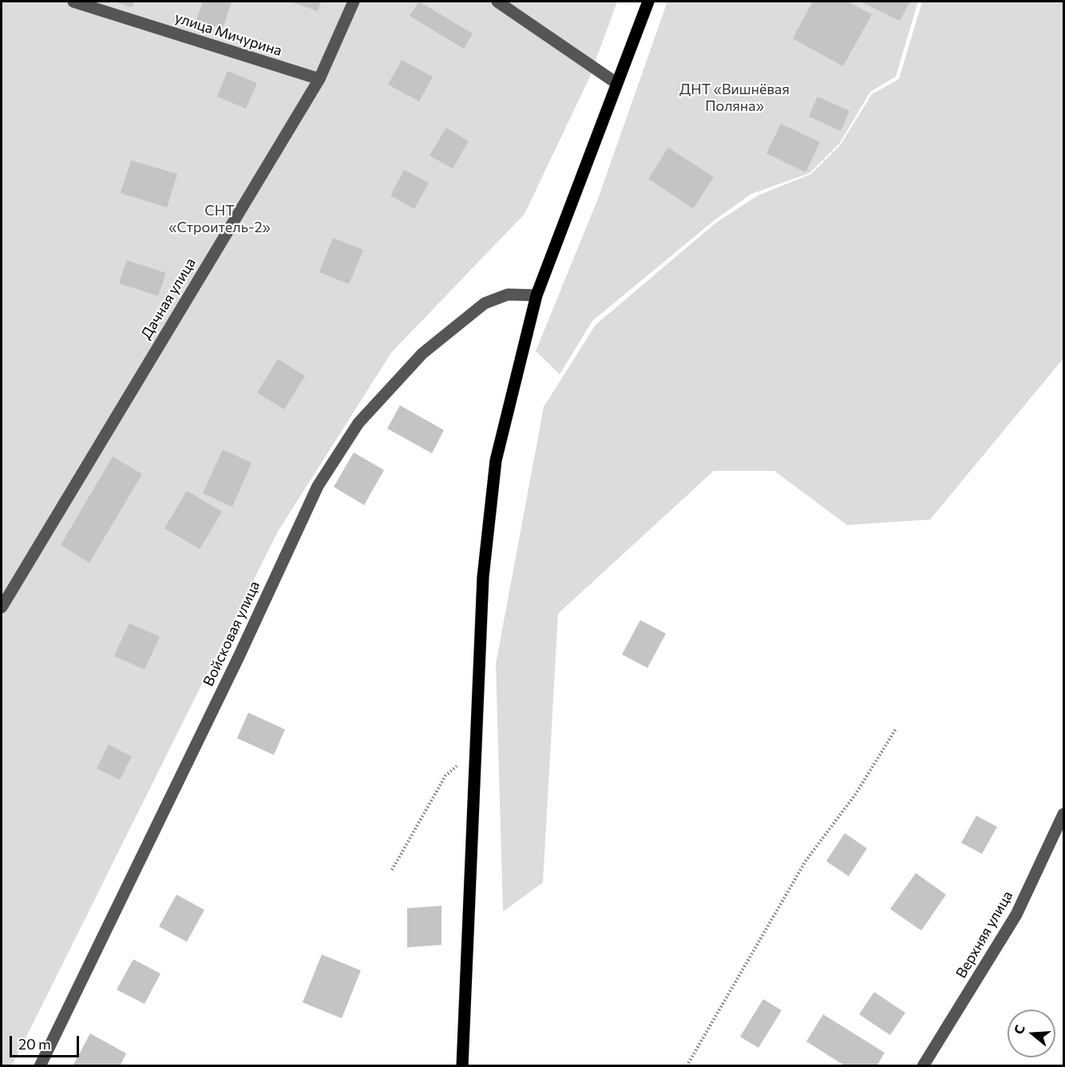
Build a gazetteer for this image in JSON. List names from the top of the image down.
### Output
{
  "streets": {
    "street": [
      "улица Мичурина",
      "Дачная улица",
      "Войсковая улица",
      "Верхняя улица"
    ]
  },
  "crossings": [
    ["улица Мичурина", "Дачная улица"]
  ],
  "parks": ["ДНТ «Вишнёвая Поляна»", "СНТ «Строитель-2»"],
  "scale_bar": "20 m",
  "north": "left"
}
